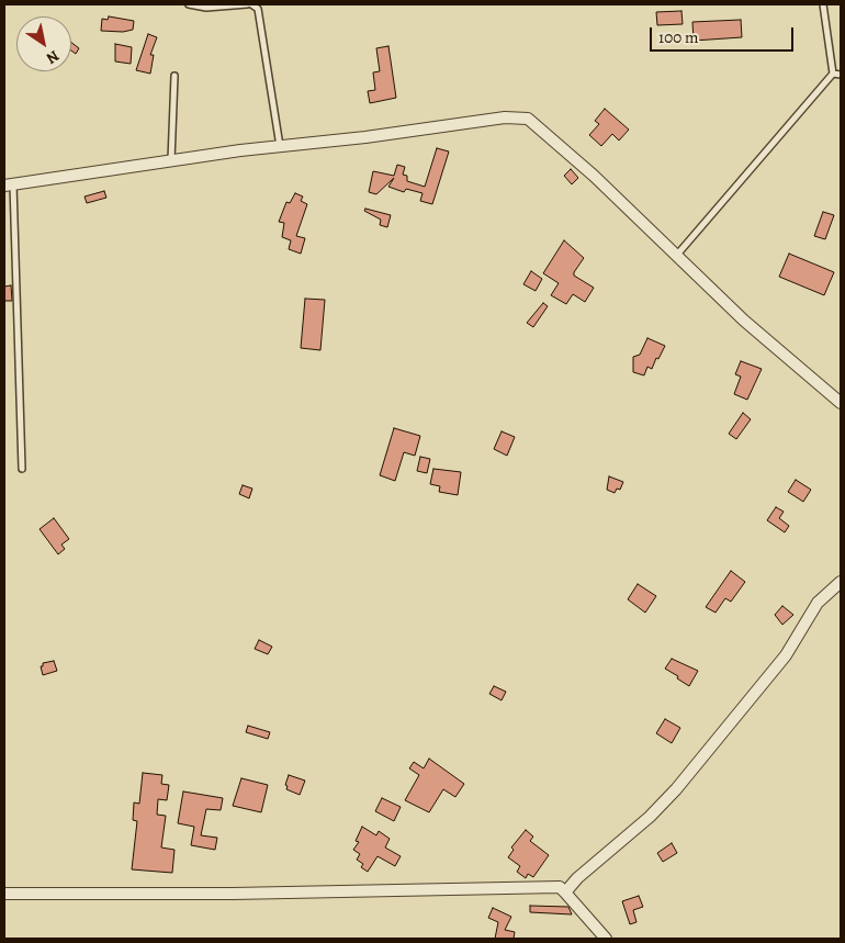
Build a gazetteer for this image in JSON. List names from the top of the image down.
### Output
{
  "scale_bar": "100 m",
  "north": "bottom right"
}
